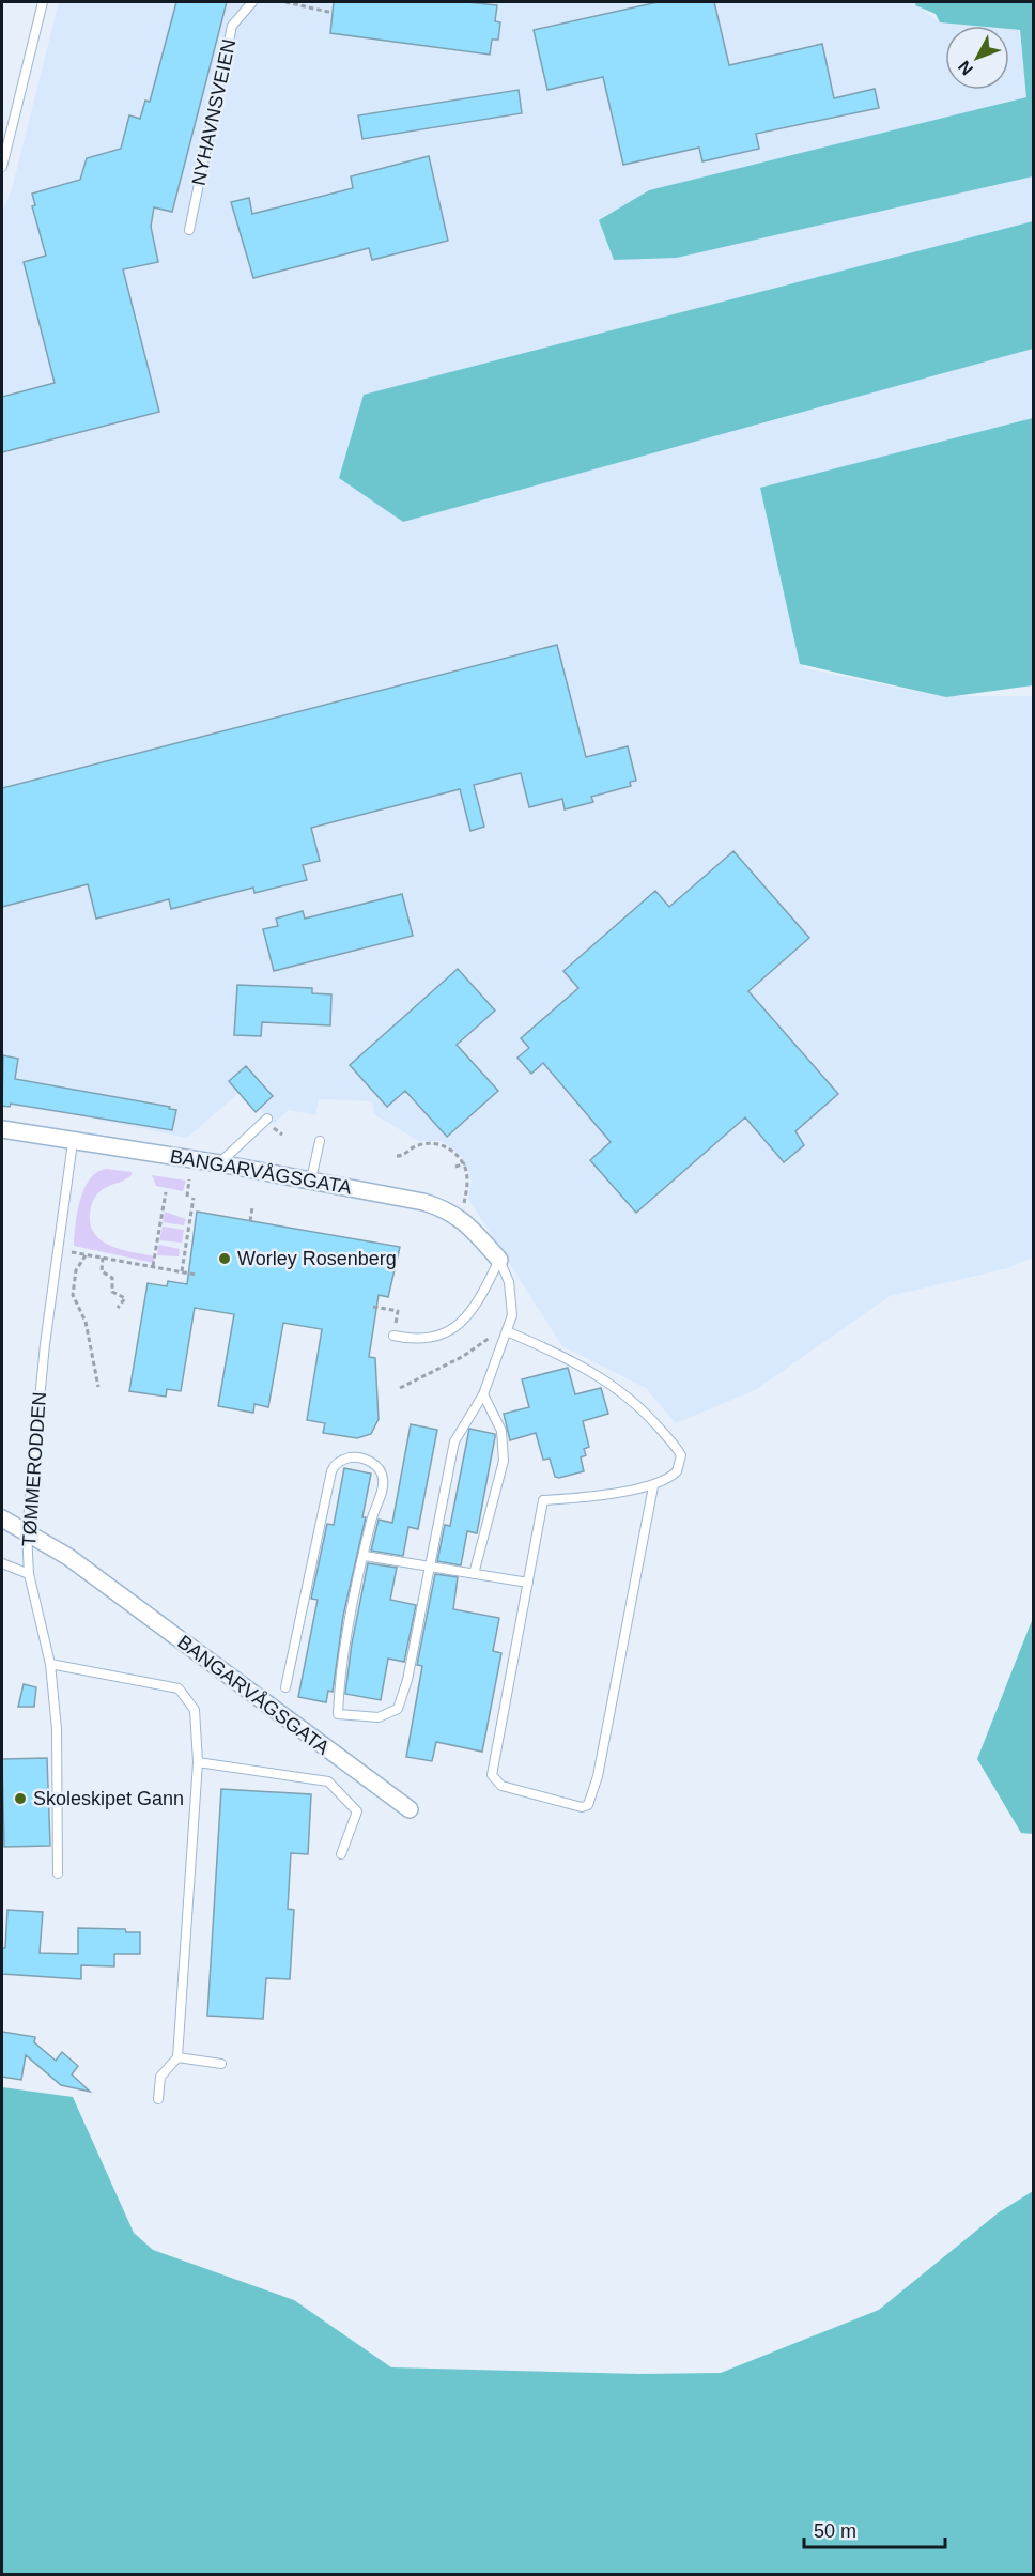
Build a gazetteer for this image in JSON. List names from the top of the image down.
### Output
{
  "streets": {
    "street": ["BANGARVÅGSGATA"],
    "lane": ["NYHAVNSVEIEN", "TØMMERODDEN"]
  },
  "crossings": [
    ["BANGARVÅGSGATA", "TØMMERODDEN"]
  ],
  "places": ["Worley Rosenberg", "Skoleskipet Gann"],
  "scale_bar": "50 m",
  "north": "bottom left"
}
